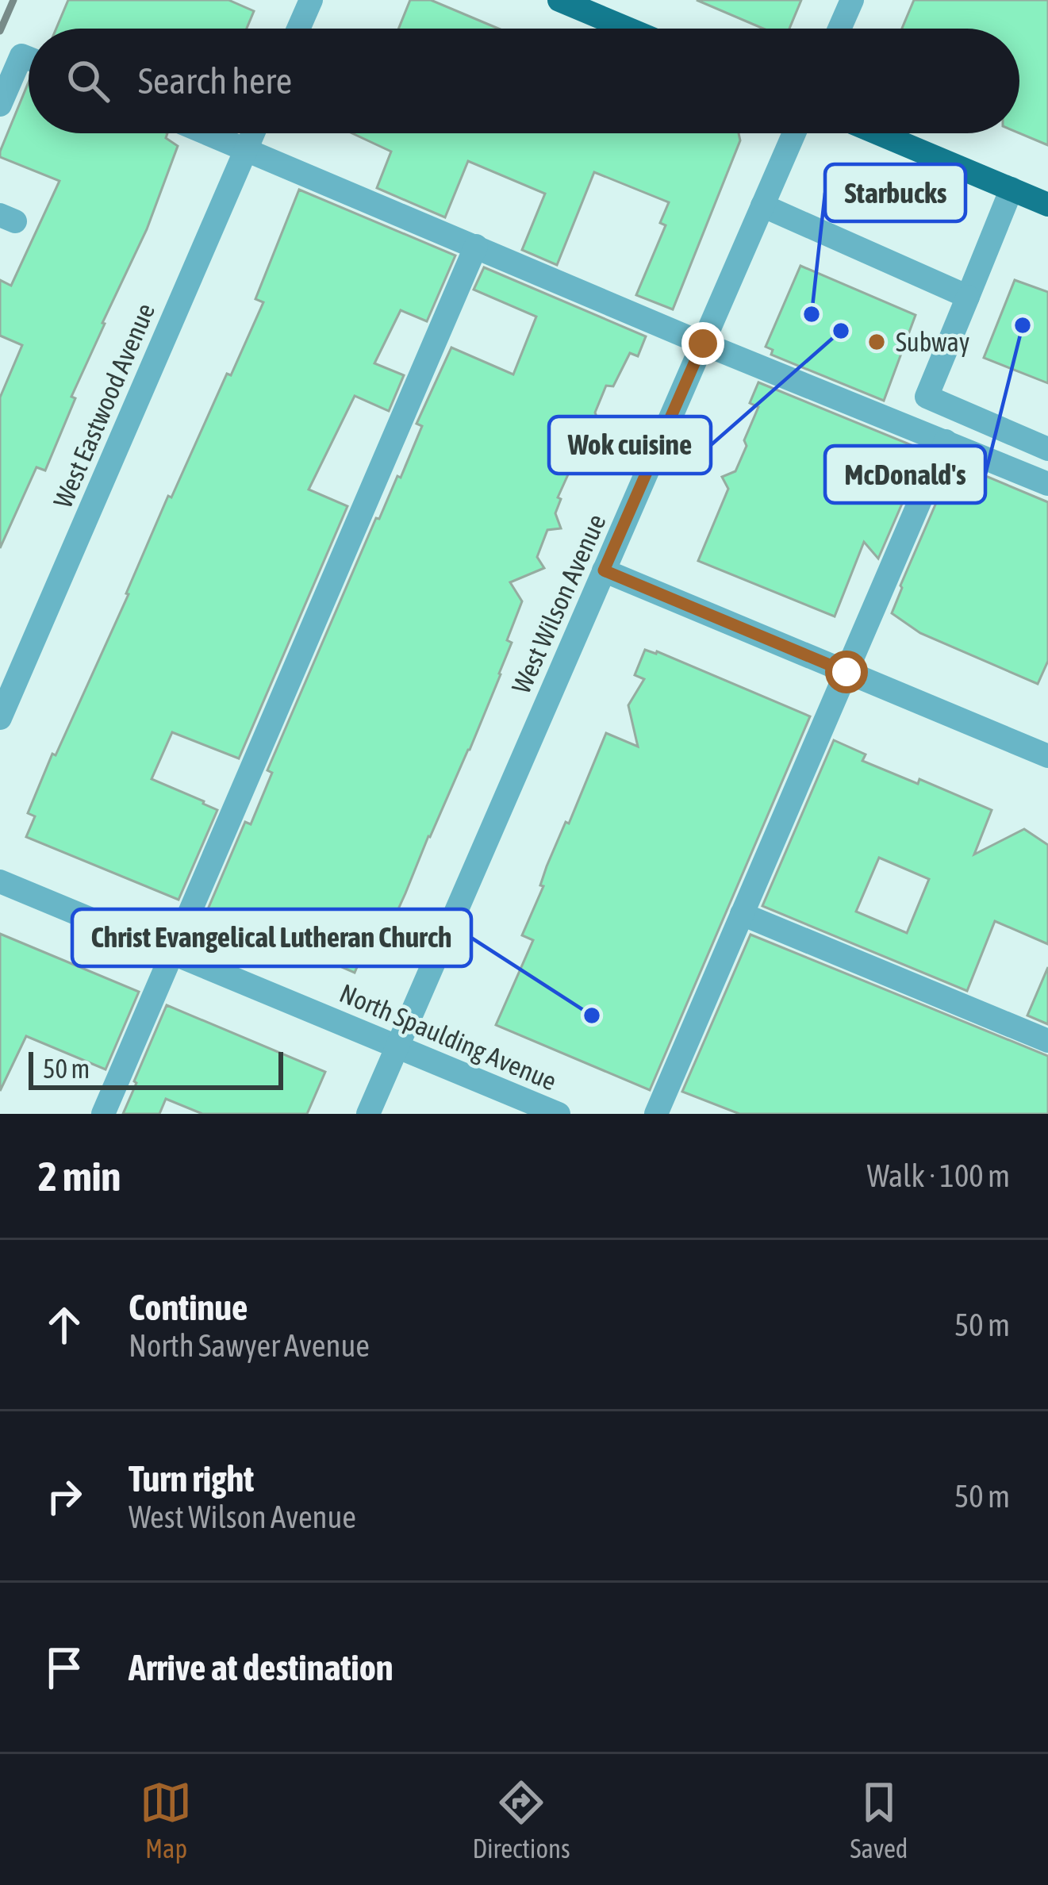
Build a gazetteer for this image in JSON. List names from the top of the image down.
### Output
{
  "streets": {
    "street": ["West Eastwood Avenue", "West Wilson Avenue", "North Spaulding Avenue"]
  },
  "crossings": [
    ["West Wilson Avenue", "North Spaulding Avenue"]
  ],
  "places": [
    "Starbucks",
    "McDonald's",
    "Wok cuisine",
    "Subway",
    "Christ Evangelical Lutheran Church"
  ],
  "scale_bar": "50 m",
  "page": {
    "search": "Search here",
    "scale": "50 m",
    "heading": ["2 min", "Walk · 100 m"],
    "list": [
      ["Continue", "North Sawyer Avenue", "50 m"],
      ["Turn right", "West Wilson Avenue", "50 m"],
      "Arrive at destination"
    ],
    "nav": ["Map", "Directions", "Saved"]
  }
}
